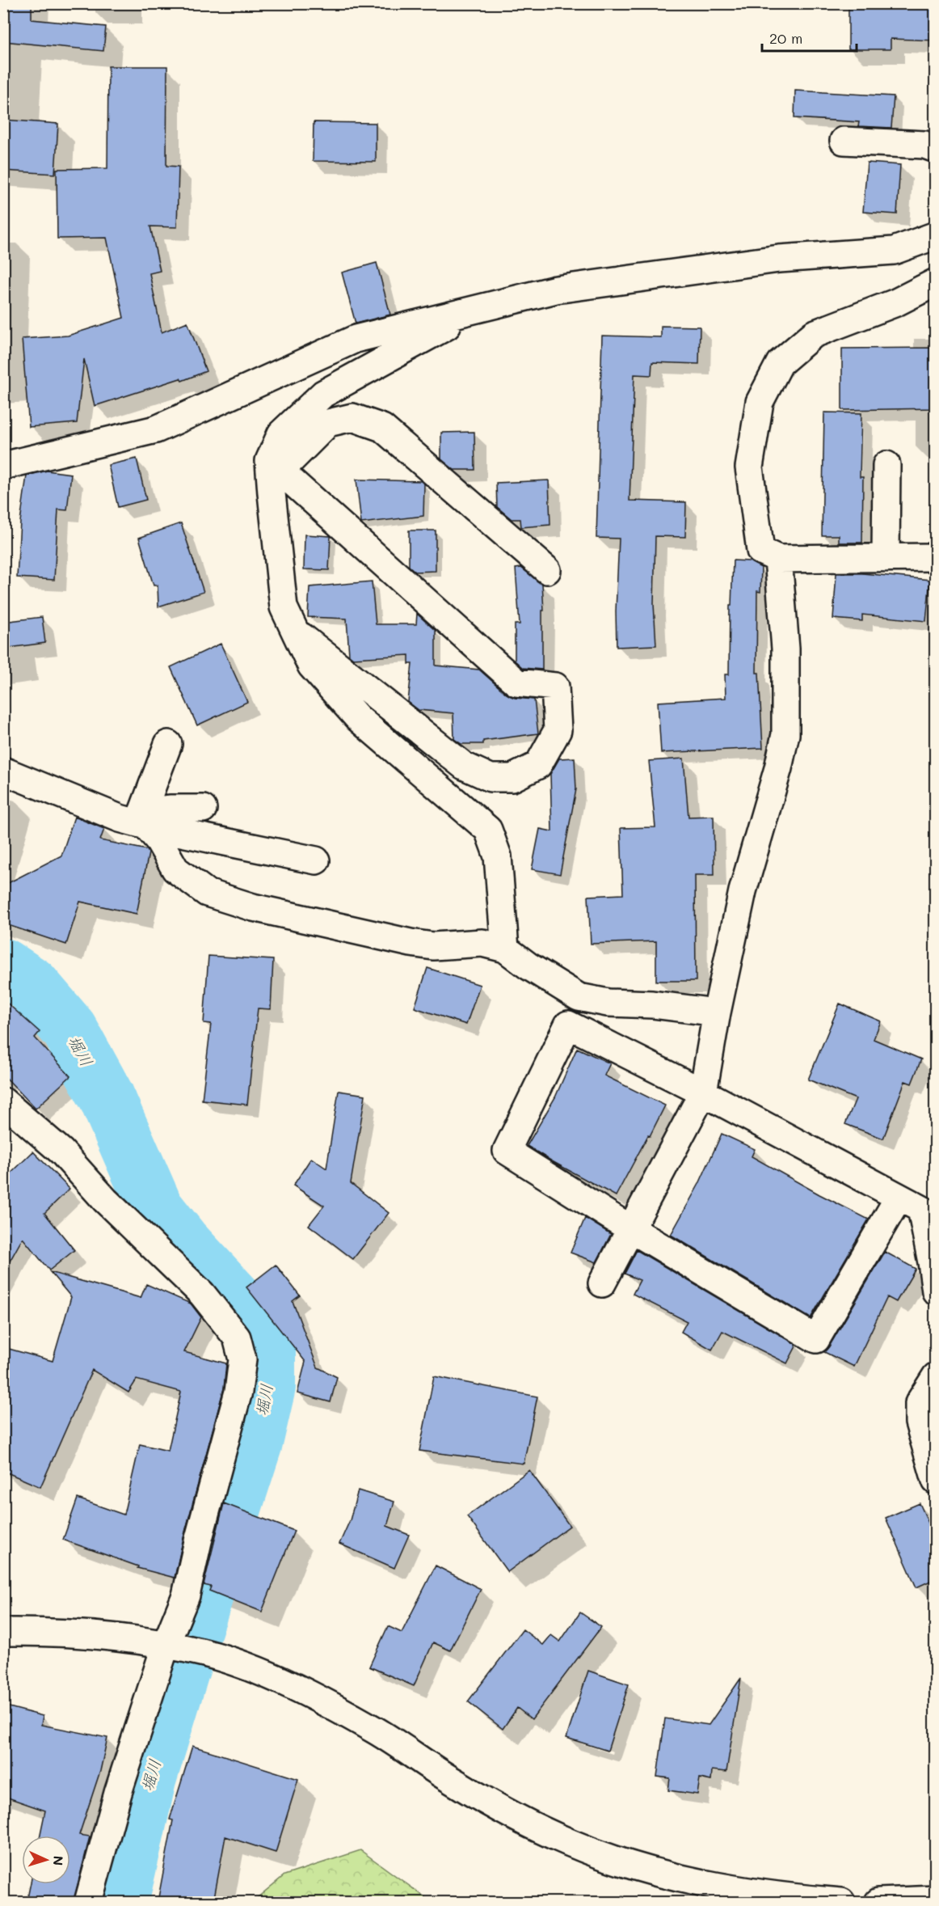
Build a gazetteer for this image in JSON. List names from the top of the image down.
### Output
{
  "water": ["堀川"],
  "scale_bar": "20 m",
  "north": "right"
}
